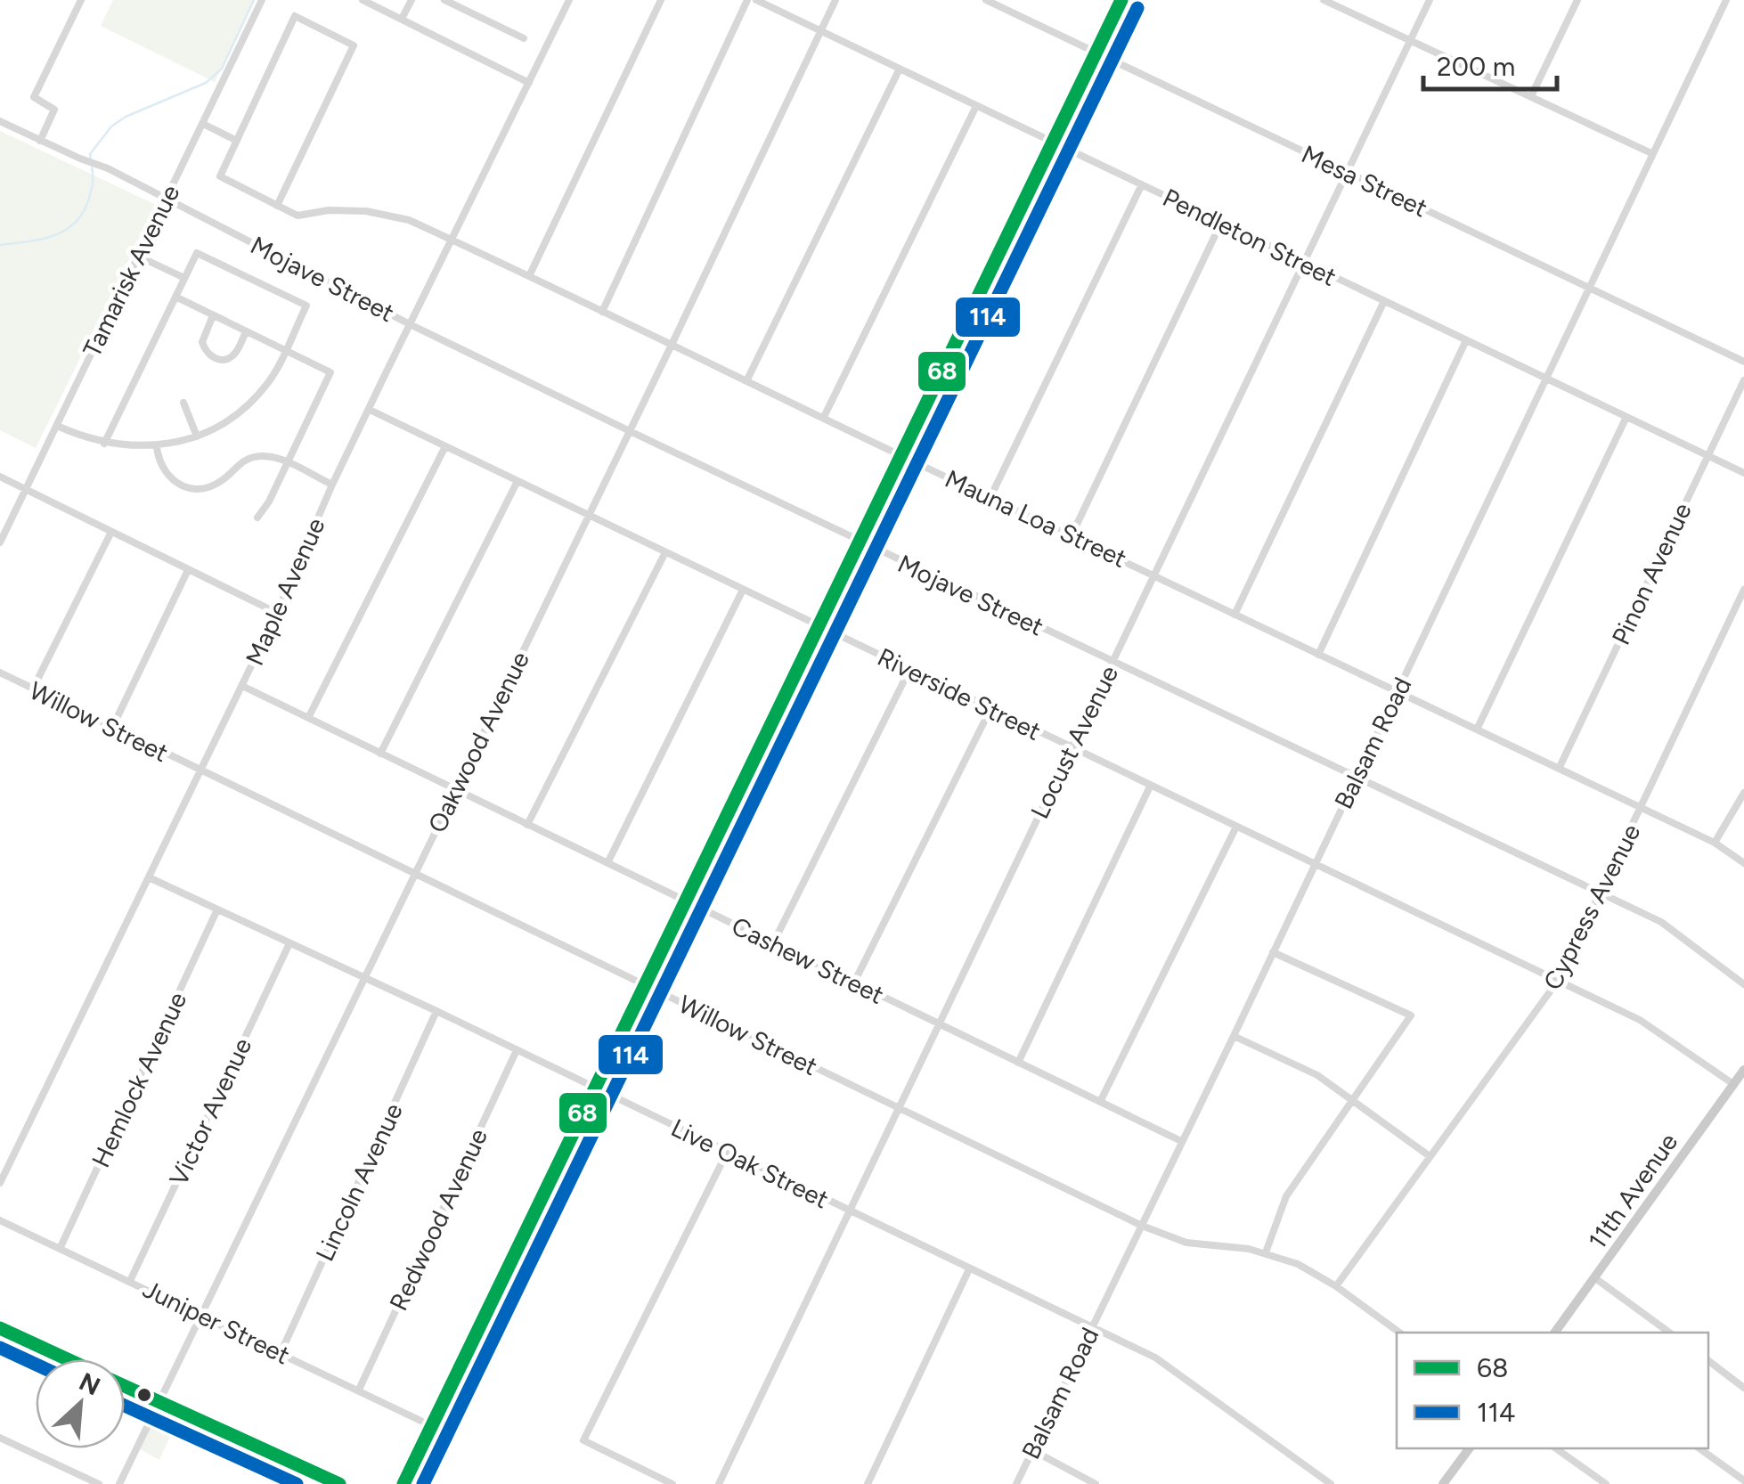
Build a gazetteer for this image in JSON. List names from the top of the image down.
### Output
{
  "streets": {
    "main road": ["11th Avenue"],
    "street": [
      "Mesa Street",
      "Pendleton Street",
      "Tamarisk Avenue",
      "Mojave Street",
      "Mauna Loa Street",
      "Pinon Avenue",
      "Maple Avenue",
      "Riverside Street",
      "Willow Street",
      "Oakwood Avenue",
      "Locust Avenue",
      "Balsam Road",
      "Cypress Avenue",
      "Cashew Street",
      "Hemlock Avenue",
      "Victor Avenue",
      "Live Oak Street",
      "Lincoln Avenue",
      "Redwood Avenue",
      "Juniper Street"
    ]
  },
  "crossings": [
    ["Mesa Street", "Locust Avenue"],
    ["Mesa Street", "Balsam Road"],
    ["Pendleton Street", "Pinon Avenue"],
    ["Pendleton Street", "Oakwood Avenue"],
    ["Pendleton Street", "Locust Avenue"],
    ["Pendleton Street", "Balsam Road"],
    ["Tamarisk Avenue", "Mojave Street"],
    ["Mojave Street", "Maple Avenue"],
    ["Mojave Street", "Oakwood Avenue"],
    ["Mojave Street", "Locust Avenue"],
    ["Mojave Street", "Balsam Road"],
    ["Mojave Street", "Cypress Avenue"],
    ["Mauna Loa Street", "Pinon Avenue"],
    ["Mauna Loa Street", "Maple Avenue"],
    ["Mauna Loa Street", "Oakwood Avenue"],
    ["Mauna Loa Street", "Locust Avenue"],
    ["Mauna Loa Street", "Balsam Road"],
    ["Mauna Loa Street", "Cypress Avenue"],
    ["Maple Avenue", "Riverside Street"],
    ["Maple Avenue", "Willow Street"],
    ["Maple Avenue", "Cashew Street"],
    ["Maple Avenue", "Live Oak Street"],
    ["Riverside Street", "Oakwood Avenue"],
    ["Riverside Street", "Locust Avenue"],
    ["Riverside Street", "Balsam Road"],
    ["Riverside Street", "Cypress Avenue"],
    ["Riverside Street", "11th Avenue"],
    ["Willow Street", "Oakwood Avenue"],
    ["Willow Street", "Locust Avenue"],
    ["Willow Street", "Balsam Road"],
    ["Willow Street", "Cypress Avenue"],
    ["Oakwood Avenue", "Cashew Street"],
    ["Oakwood Avenue", "Live Oak Street"],
    ["Oakwood Avenue", "Juniper Street"],
    ["Locust Avenue", "Cashew Street"],
    ["Locust Avenue", "Live Oak Street"],
    ["Balsam Road", "Cashew Street"],
    ["Balsam Road", "Live Oak Street"],
    ["Hemlock Avenue", "Live Oak Street"],
    ["Hemlock Avenue", "Juniper Street"],
    ["Victor Avenue", "Live Oak Street"],
    ["Victor Avenue", "Juniper Street"],
    ["Live Oak Street", "Lincoln Avenue"],
    ["Live Oak Street", "Redwood Avenue"],
    ["Lincoln Avenue", "Juniper Street"],
    ["Redwood Avenue", "Juniper Street"]
  ],
  "lines": ["transit line 68", "transit line 114"],
  "legend": ["68", "114"],
  "scale_bar": "200 m",
  "north": "top right"
}
